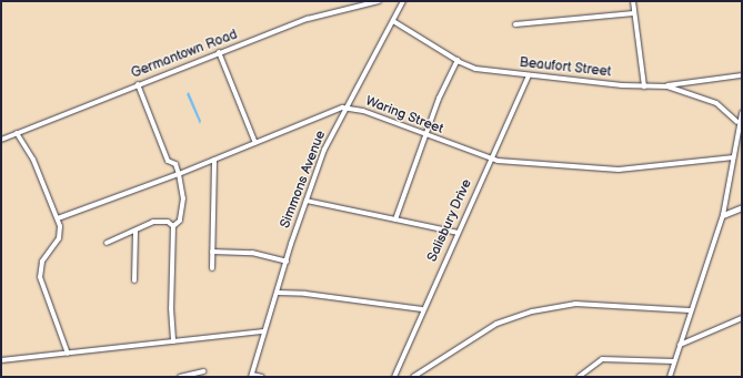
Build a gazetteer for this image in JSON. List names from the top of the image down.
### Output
{
  "streets": {
    "street": [
      "Germantown Road",
      "Beaufort Street",
      "Waring Street",
      "Simmons Avenue",
      "Salisbury Drive"
    ]
  },
  "crossings": [
    ["Beaufort Street", "Simmons Avenue"],
    ["Beaufort Street", "Salisbury Drive"],
    ["Waring Street", "Simmons Avenue"],
    ["Waring Street", "Salisbury Drive"]
  ]
}
